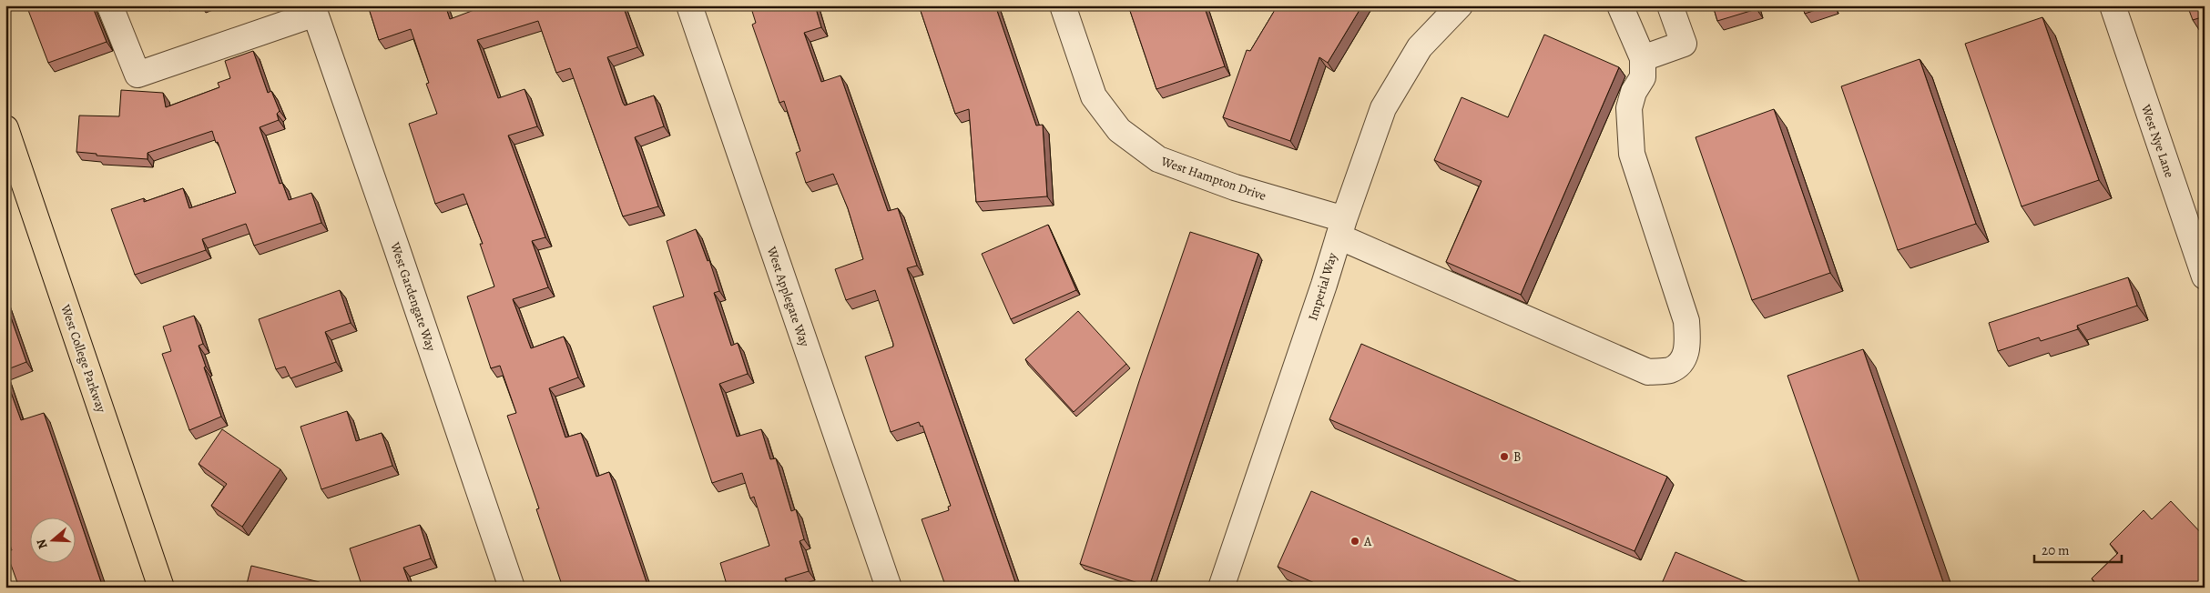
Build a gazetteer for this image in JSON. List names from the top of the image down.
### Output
{
  "streets": {
    "main road": ["West College Parkway"],
    "street": [
      "West Nye Lane",
      "West Hampton Drive",
      "Imperial Way",
      "West Gardengate Way",
      "West Applegate Way"
    ]
  },
  "crossings": [
    ["West Hampton Drive", "Imperial Way"]
  ],
  "places": ["B", "A"],
  "scale_bar": "20 m",
  "north": "left"
}
